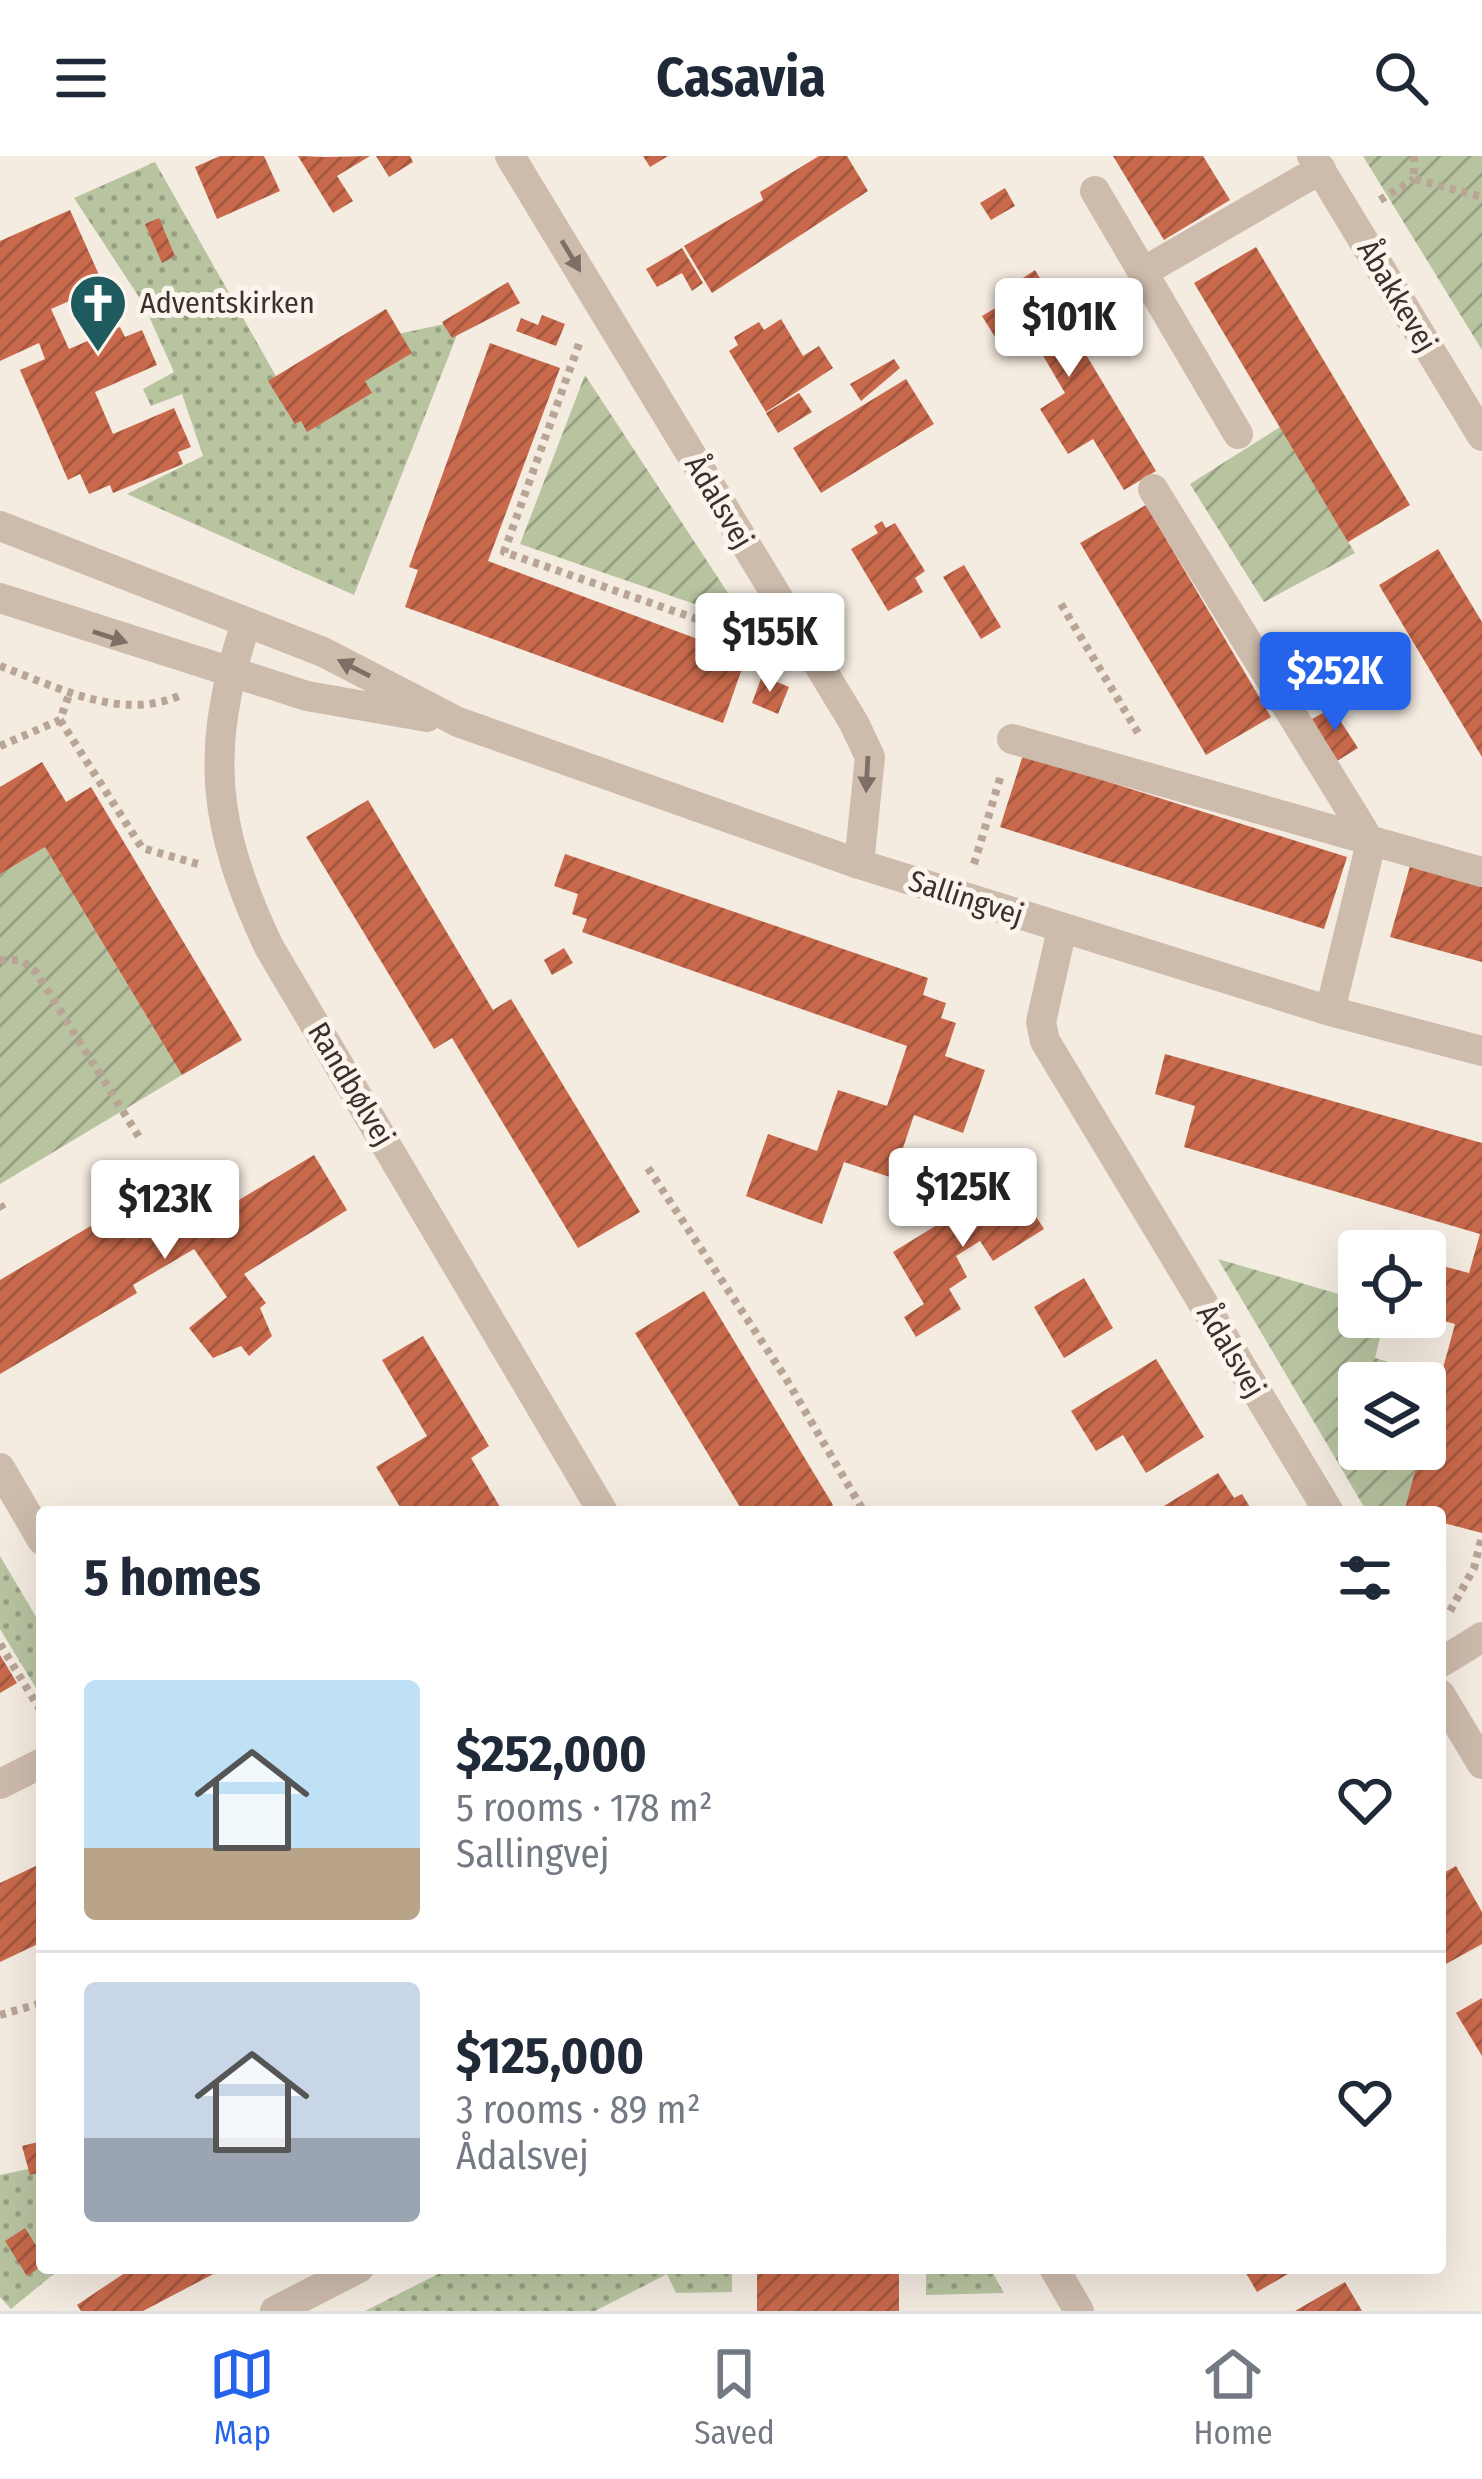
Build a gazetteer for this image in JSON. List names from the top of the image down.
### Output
{
  "streets": {
    "street": [
      "Åbakkevej",
      "Ådalsvej",
      "Sallingvej",
      "Randbølvej"
    ]
  },
  "crossings": [
    ["Ådalsvej", "Sallingvej"],
    ["Sallingvej", "Randbølvej"]
  ],
  "places": {
    "church": ["Adventskirken"]
  },
  "page": {
    "header": "Casavia",
    "price": [
      "$101K",
      "$155K",
      "$252K",
      "$125K",
      "$123K"
    ],
    "heading": "5 homes",
    "list": [
      {
        "name": "$252,000",
        "note": "5 rooms · 178 m² · Sallingvej"
      },
      {
        "name": "$125,000",
        "note": "3 rooms · 89 m² · Ådalsvej"
      }
    ],
    "tabs": ["Map", "Saved", "Home"]
  }
}
